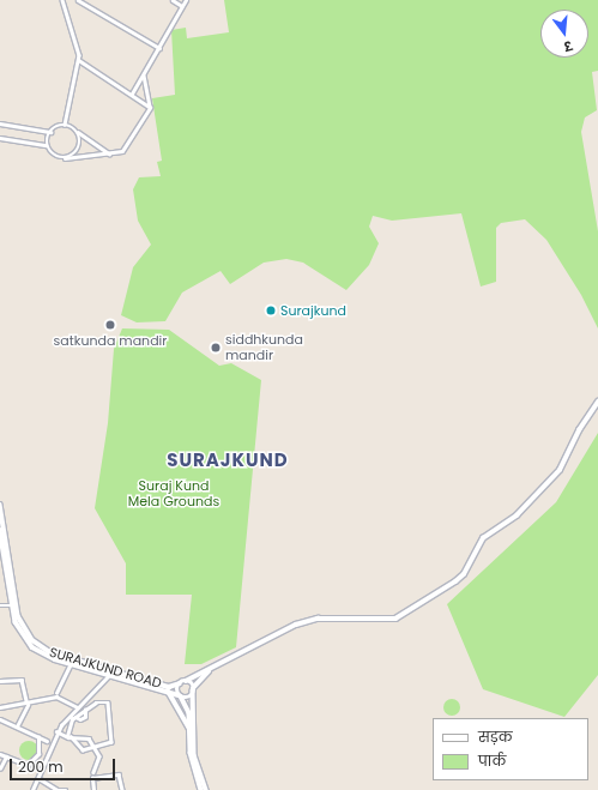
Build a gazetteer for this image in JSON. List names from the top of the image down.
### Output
{
  "streets": {
    "main road": ["SURAJKUND ROAD"]
  },
  "districts": ["SURAJKUND"],
  "parks": ["Suraj Kund Mela Grounds"],
  "places": ["Surajkund", "satkunda mandir", "siddhkunda mandir"],
  "legend": ["सड़क", "पार्क"],
  "scale_bar": "200 m",
  "north": "bottom"
}
